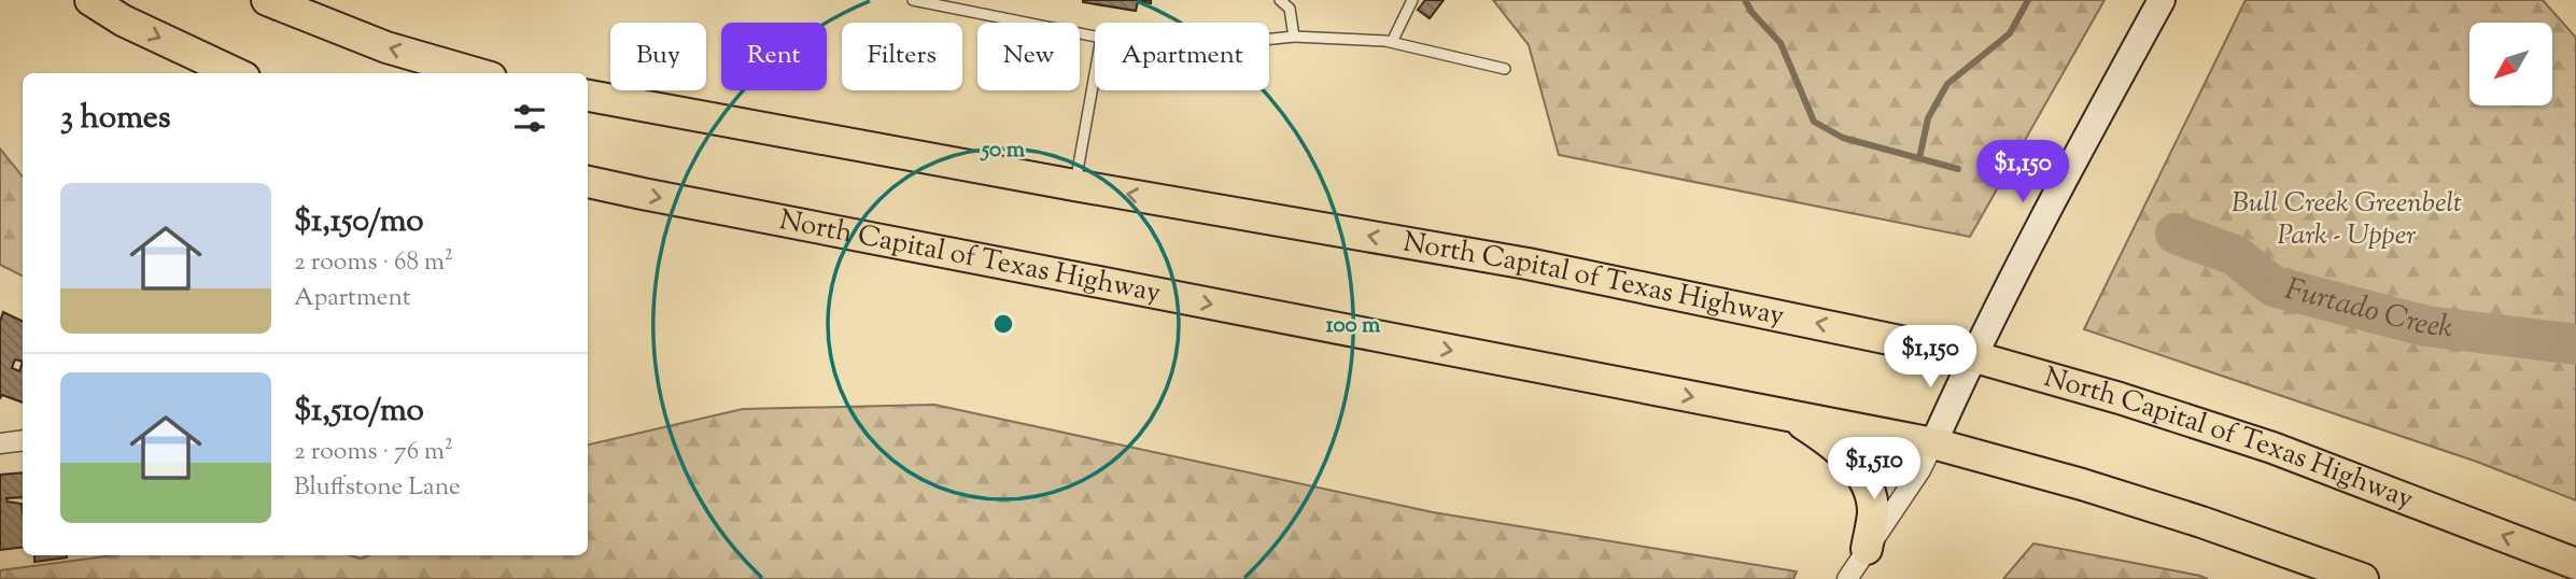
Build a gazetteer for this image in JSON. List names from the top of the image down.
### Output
{
  "streets": {
    "highway": ["North Capital of Texas Highway"]
  },
  "water": ["Furtado Creek"],
  "parks": ["Bull Creek Greenbelt Park - Upper"],
  "north": "bottom left",
  "page": {
    "chip": [
      "Buy",
      "Rent",
      "Filters",
      "New",
      "Apartment"
    ],
    "heading": "3 homes",
    "price": ["$1,150", "$1,150", "$1,510"],
    "list": [
      {
        "name": "$1,150/mo",
        "note": "2 rooms · 68 m² · Apartment"
      },
      {
        "name": "$1,510/mo",
        "note": "2 rooms · 76 m² · Bluffstone Lane"
      }
    ]
  },
  "rings": ["50 m", "100 m"]
}
